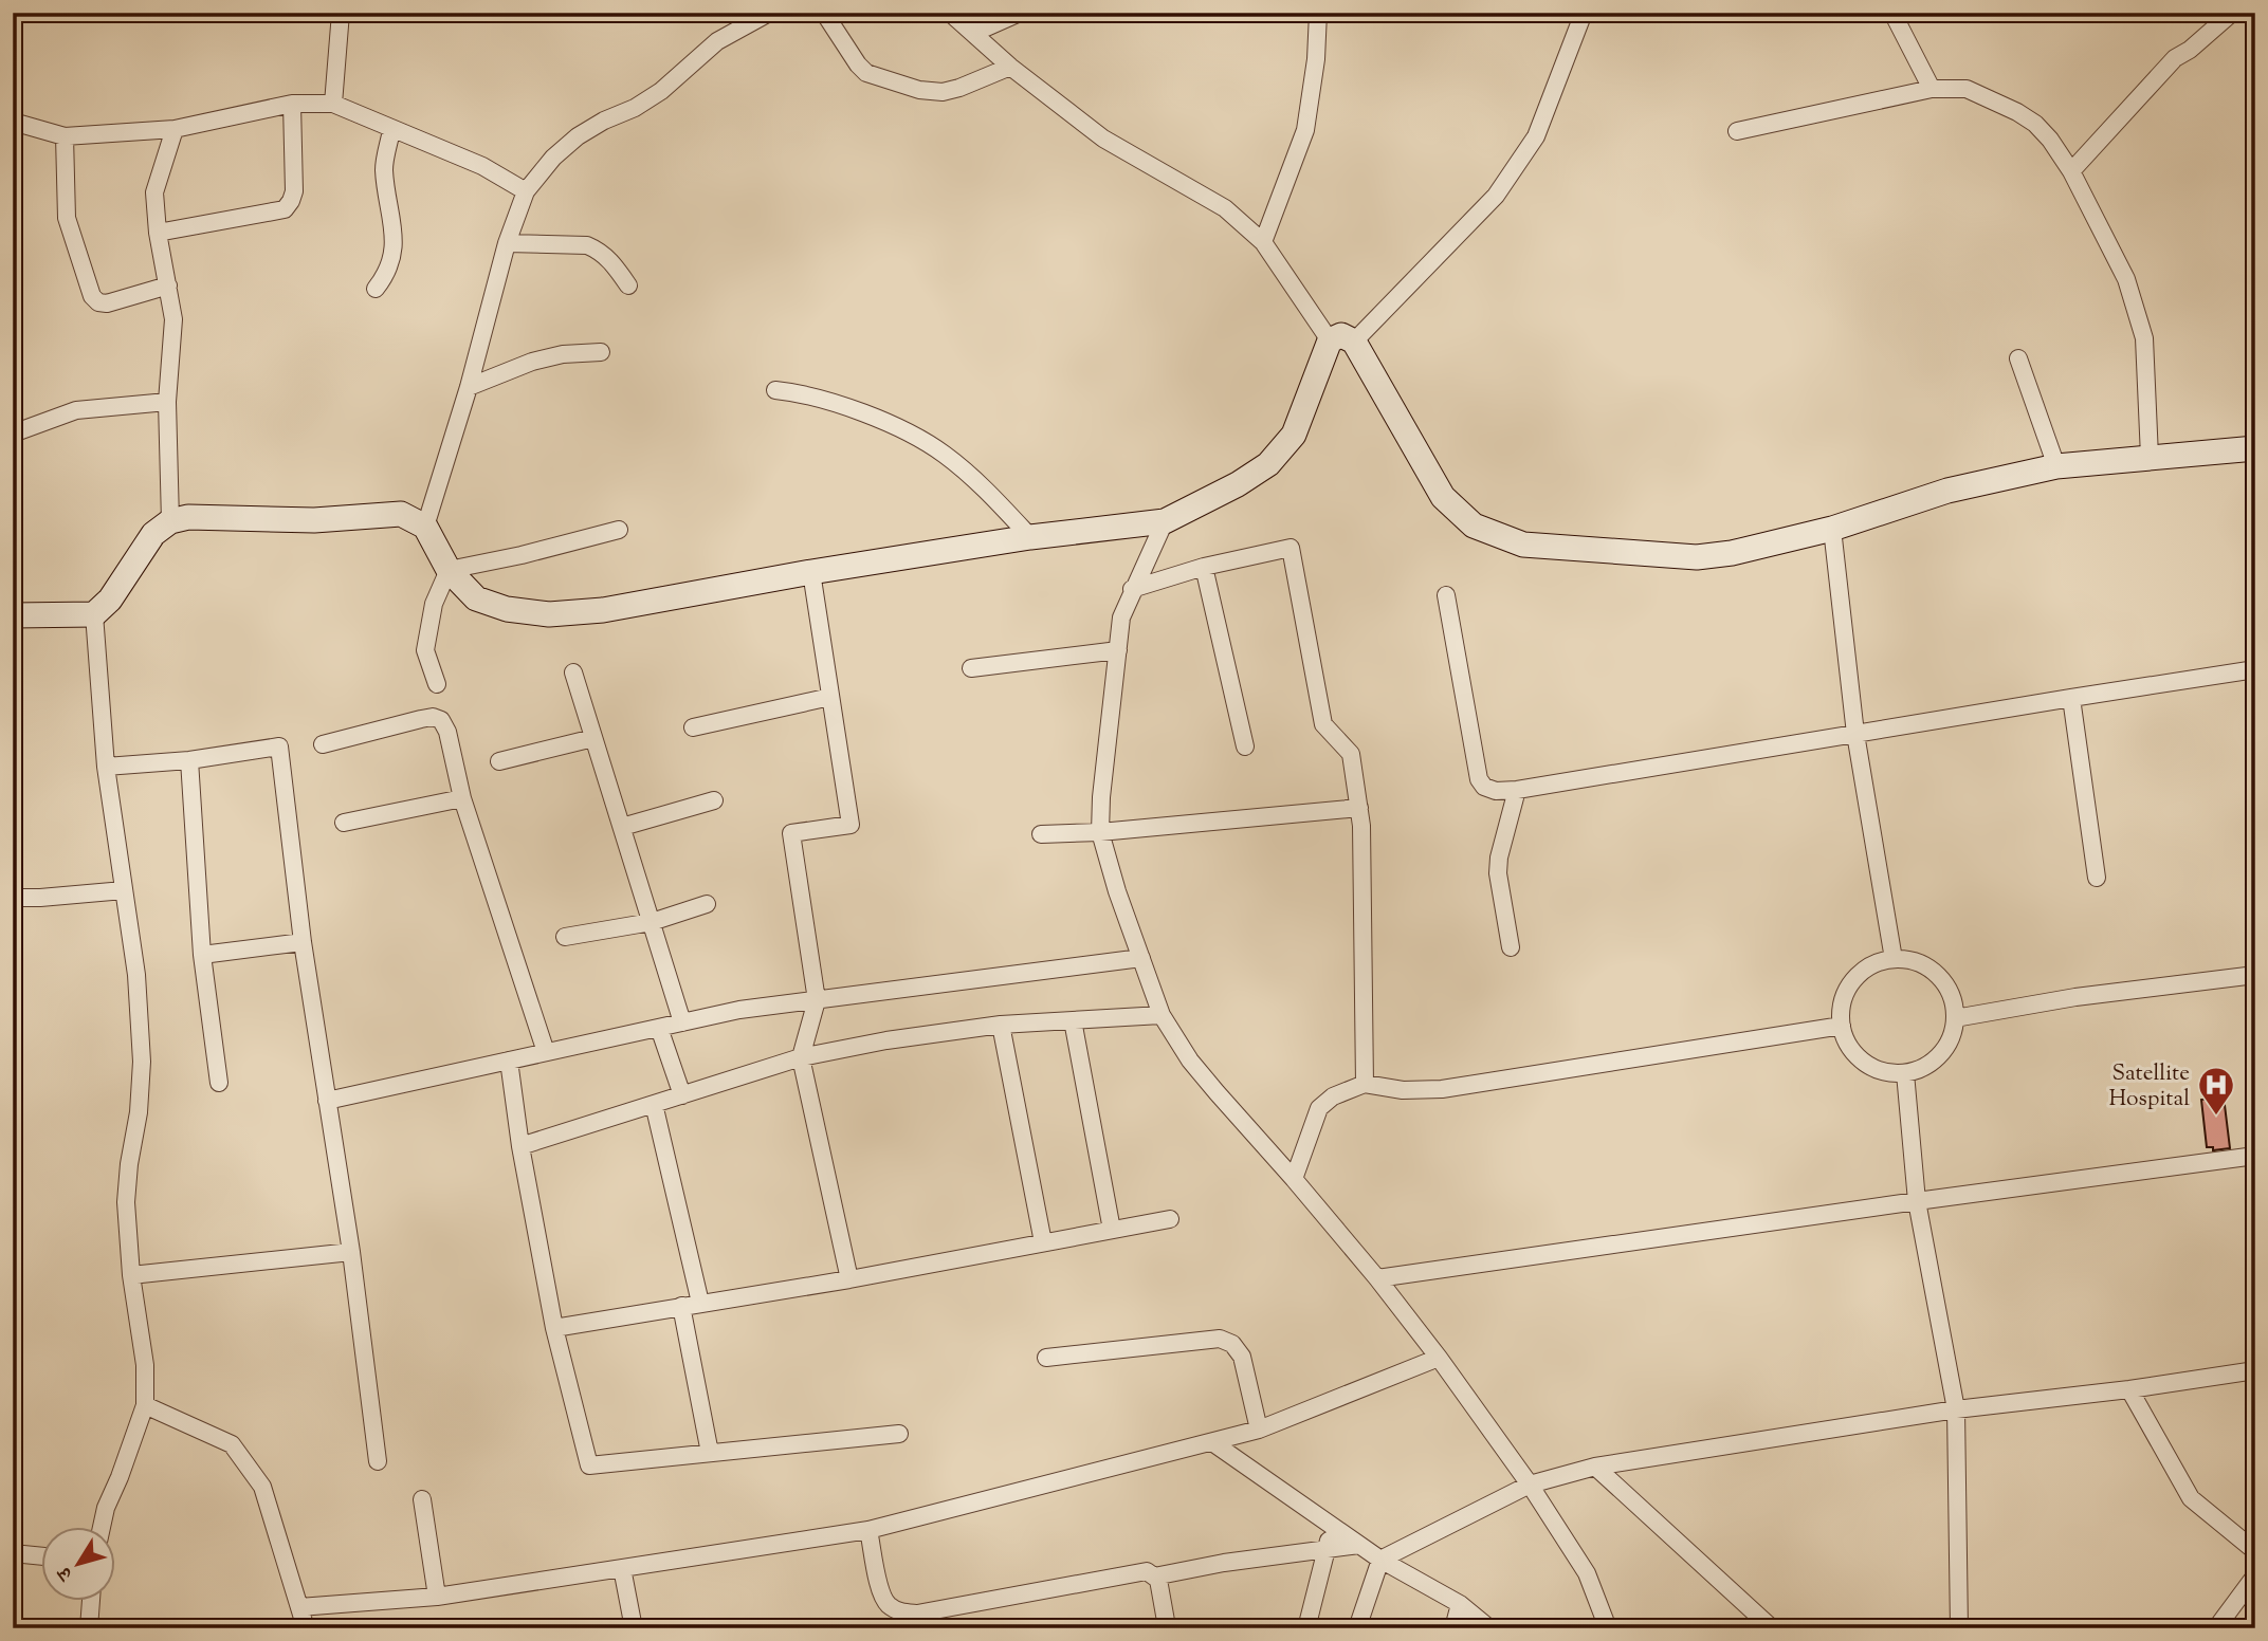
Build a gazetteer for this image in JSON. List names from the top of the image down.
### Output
{
  "places": {
    "hospital": ["Satellite Hospital"]
  },
  "north": "bottom left"
}
